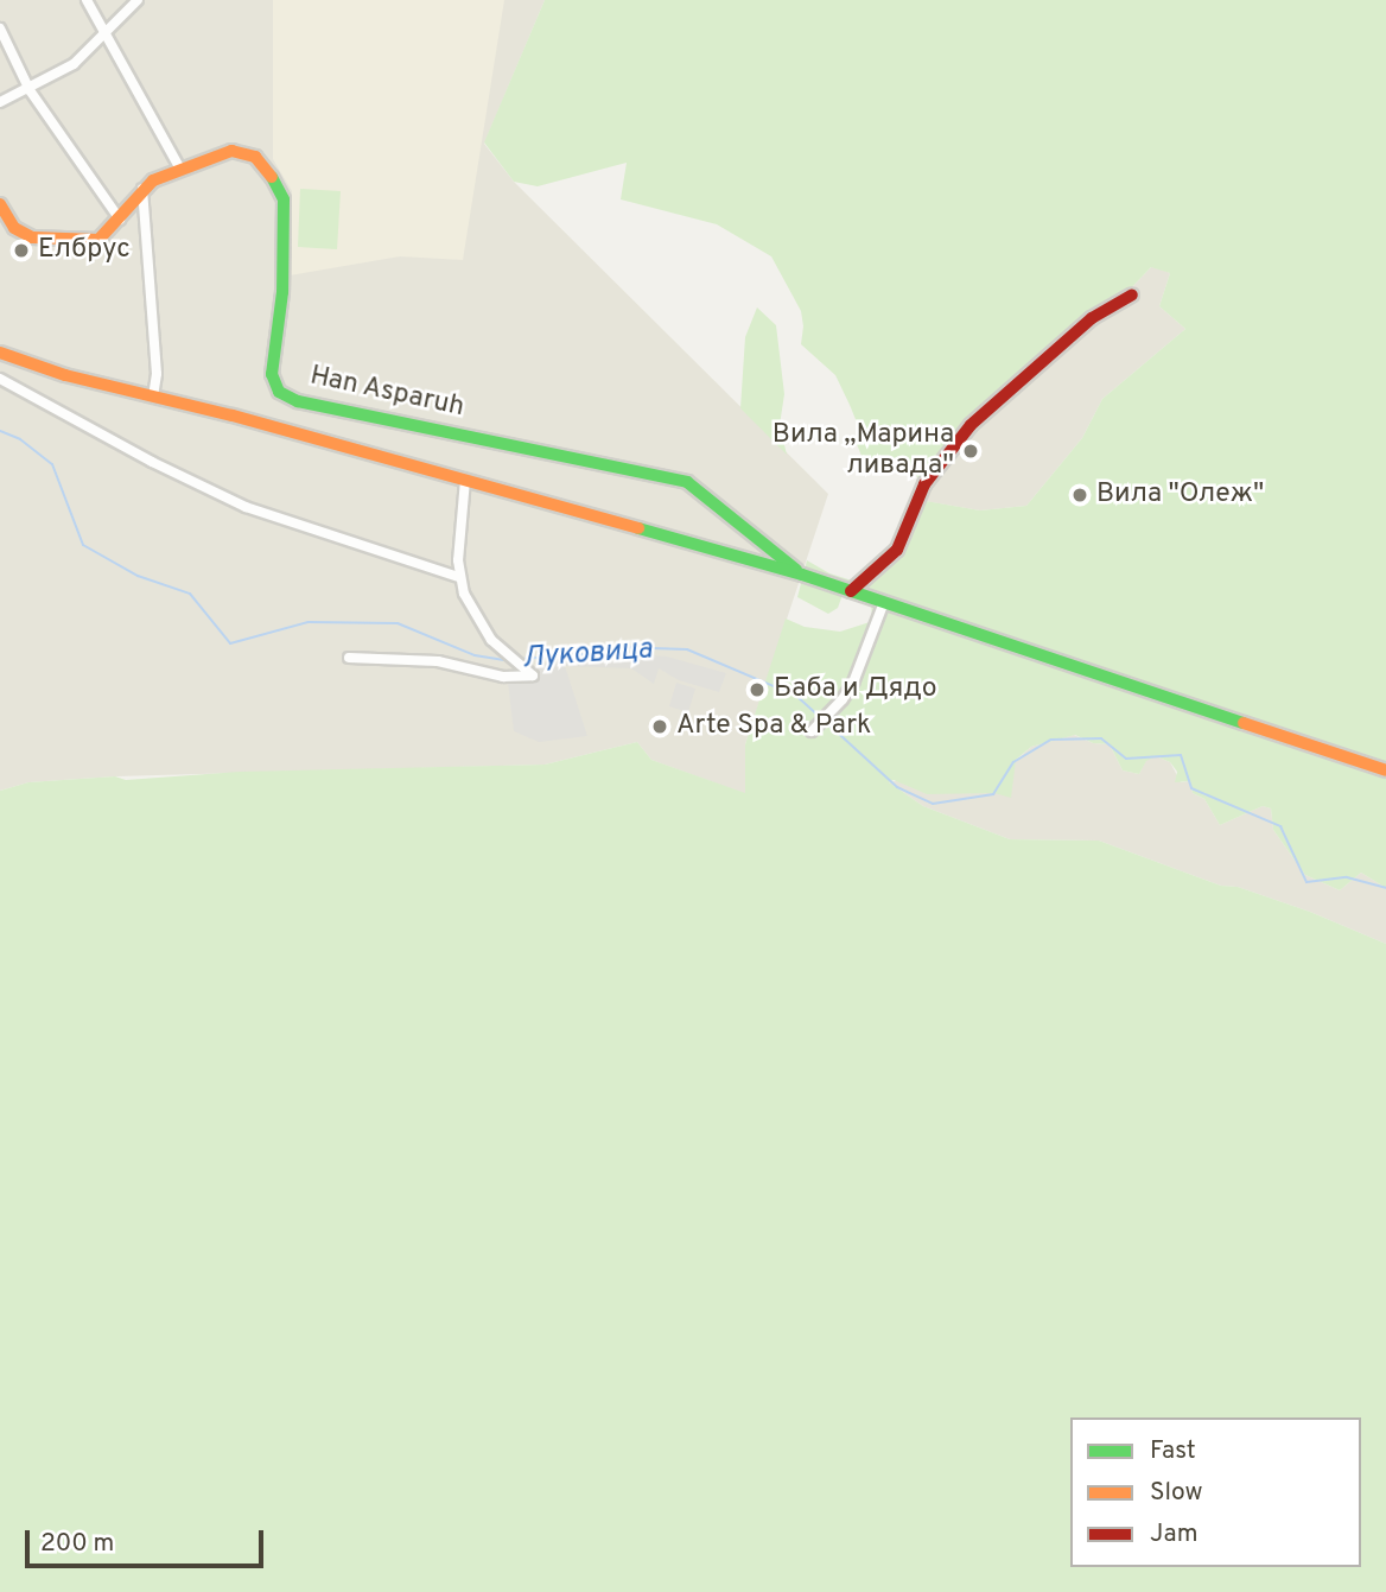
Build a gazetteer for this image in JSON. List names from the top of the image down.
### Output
{
  "streets": {
    "street": ["Han Asparuh"]
  },
  "water": ["Луковица"],
  "places": [
    "Елбрус",
    "Вила ,,Марина ливада''",
    "Вила \"Олеж\"",
    "Баба и Дядо",
    "Arte Spa & Park"
  ],
  "legend": ["Fast", "Slow", "Jam"],
  "scale_bar": "200 m"
}
